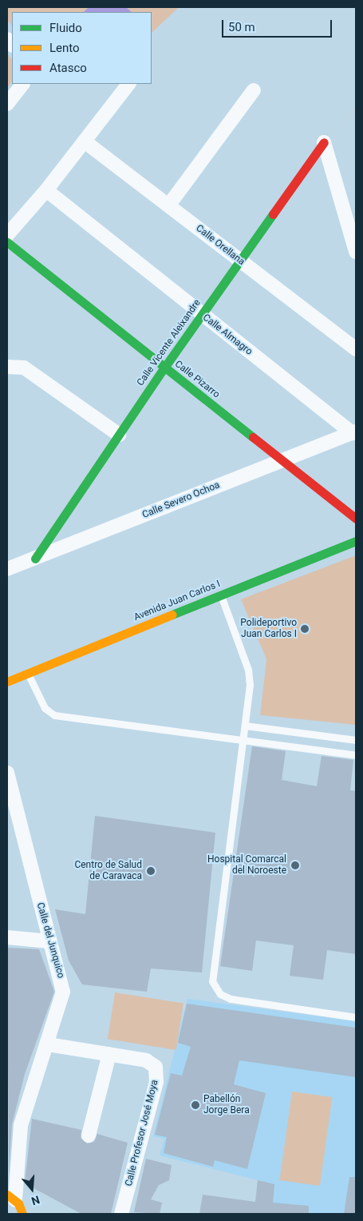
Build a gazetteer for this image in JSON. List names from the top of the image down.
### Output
{
  "streets": {
    "street": [
      "Calle Orellana",
      "Calle Almagro",
      "Calle Vicente Aleixandre",
      "Calle Pizarro",
      "Calle Severo Ochoa",
      "Avenida Juan Carlos I",
      "Calle del Junquico",
      "Calle Profesor José Moya"
    ]
  },
  "crossings": [
    ["Calle Orellana", "Calle Vicente Aleixandre"],
    ["Calle Almagro", "Calle Vicente Aleixandre"],
    ["Calle Almagro", "Calle Severo Ochoa"],
    ["Calle Vicente Aleixandre", "Calle Pizarro"],
    ["Calle Vicente Aleixandre", "Calle Severo Ochoa"],
    ["Calle Pizarro", "Calle Severo Ochoa"],
    ["Calle del Junquico", "Calle Profesor José Moya"]
  ],
  "places": [
    "Polideportivo Juan Carlos I",
    "Hospital Comarcal del Noroeste",
    "Centro de Salud de Caravaca",
    "Pabellón Jorge Bera"
  ],
  "legend": ["Fluido", "Lento", "Atasco"],
  "scale_bar": "50 m",
  "north": "bottom"
}
